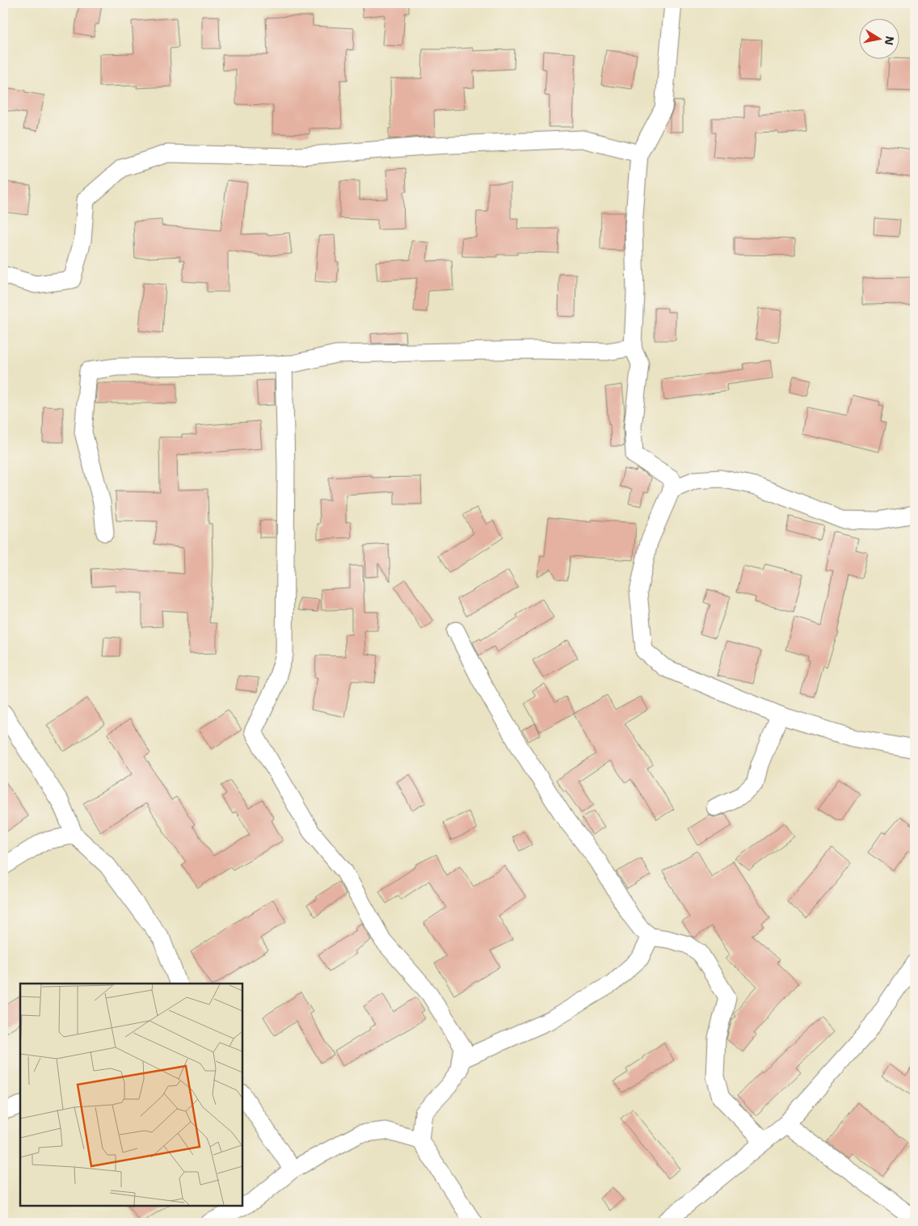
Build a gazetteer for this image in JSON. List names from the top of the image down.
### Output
{
  "north": "right"
}
